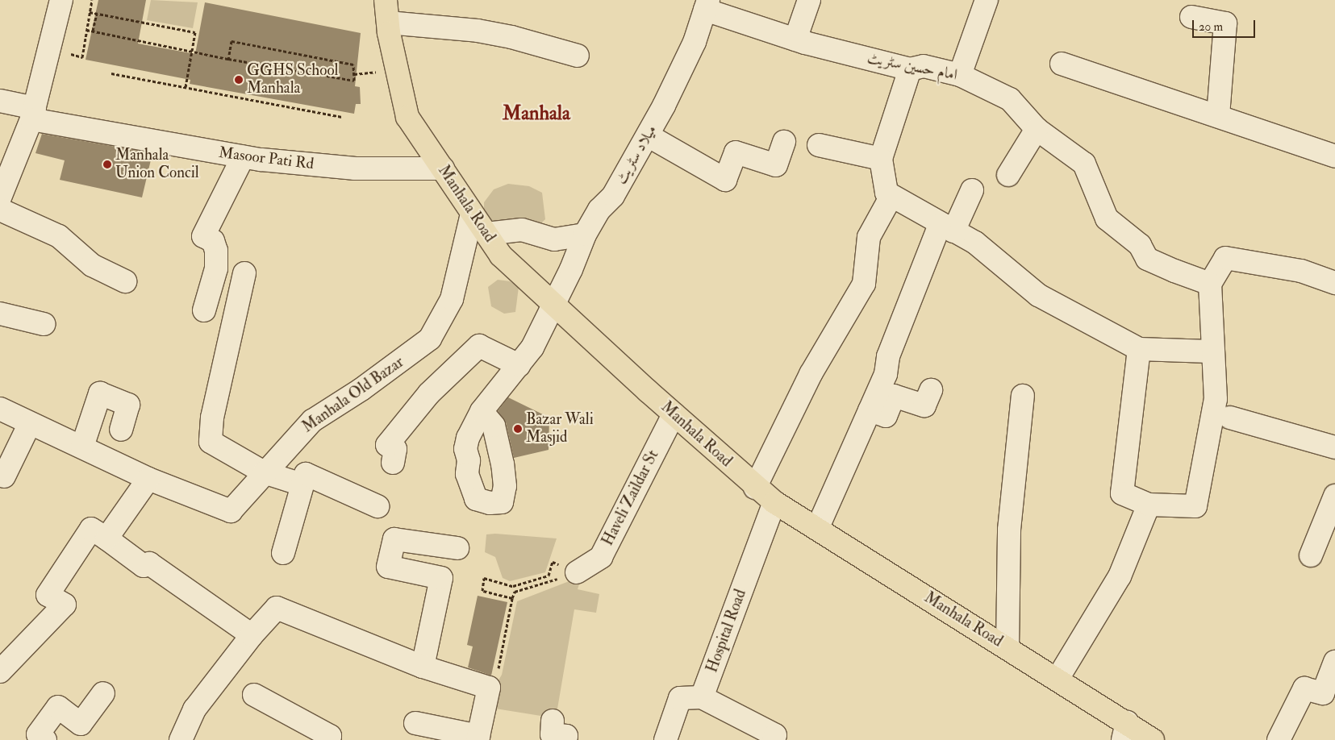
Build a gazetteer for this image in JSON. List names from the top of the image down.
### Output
{
  "streets": {
    "main road": ["Manhala Road"],
    "street": [
      "امام حسین سٹریٹ",
      "میلاد سٹریٹ",
      "Masoor Pati Rd",
      "Manhala Old Bazar",
      "Haveli Zaildar St",
      "Hospital Road"
    ]
  },
  "crossings": [
    ["امام حسین سٹریٹ", "میلاد سٹریٹ"],
    ["میلاد سٹریٹ", "Manhala Road"],
    ["Masoor Pati Rd", "Manhala Road"],
    ["Manhala Road", "Manhala Old Bazar"],
    ["Manhala Road", "Haveli Zaildar St"],
    ["Manhala Road", "Hospital Road"]
  ],
  "districts": ["Manhala"],
  "places": ["GGHS School Manhala", "Manhala Union Concil", "Bazar Wali Masjid"],
  "scale_bar": "20 m"
}
